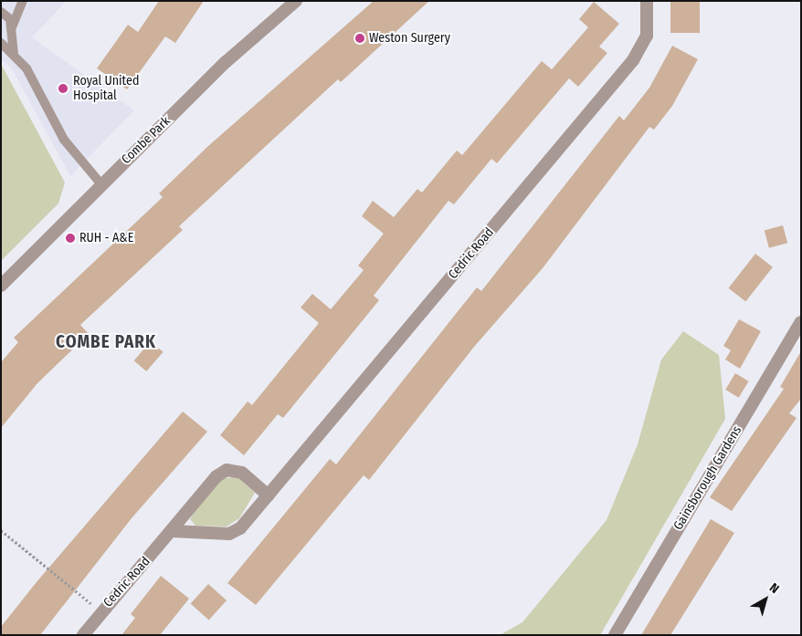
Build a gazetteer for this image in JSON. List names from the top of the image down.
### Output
{
  "streets": {
    "street": ["Combe Park", "Cedric Road", "Gainsborough Gardens"]
  },
  "districts": ["COMBE PARK"],
  "places": ["Weston Surgery", "Royal United Hospital", "RUH - A&E"],
  "north": "top right"
}
